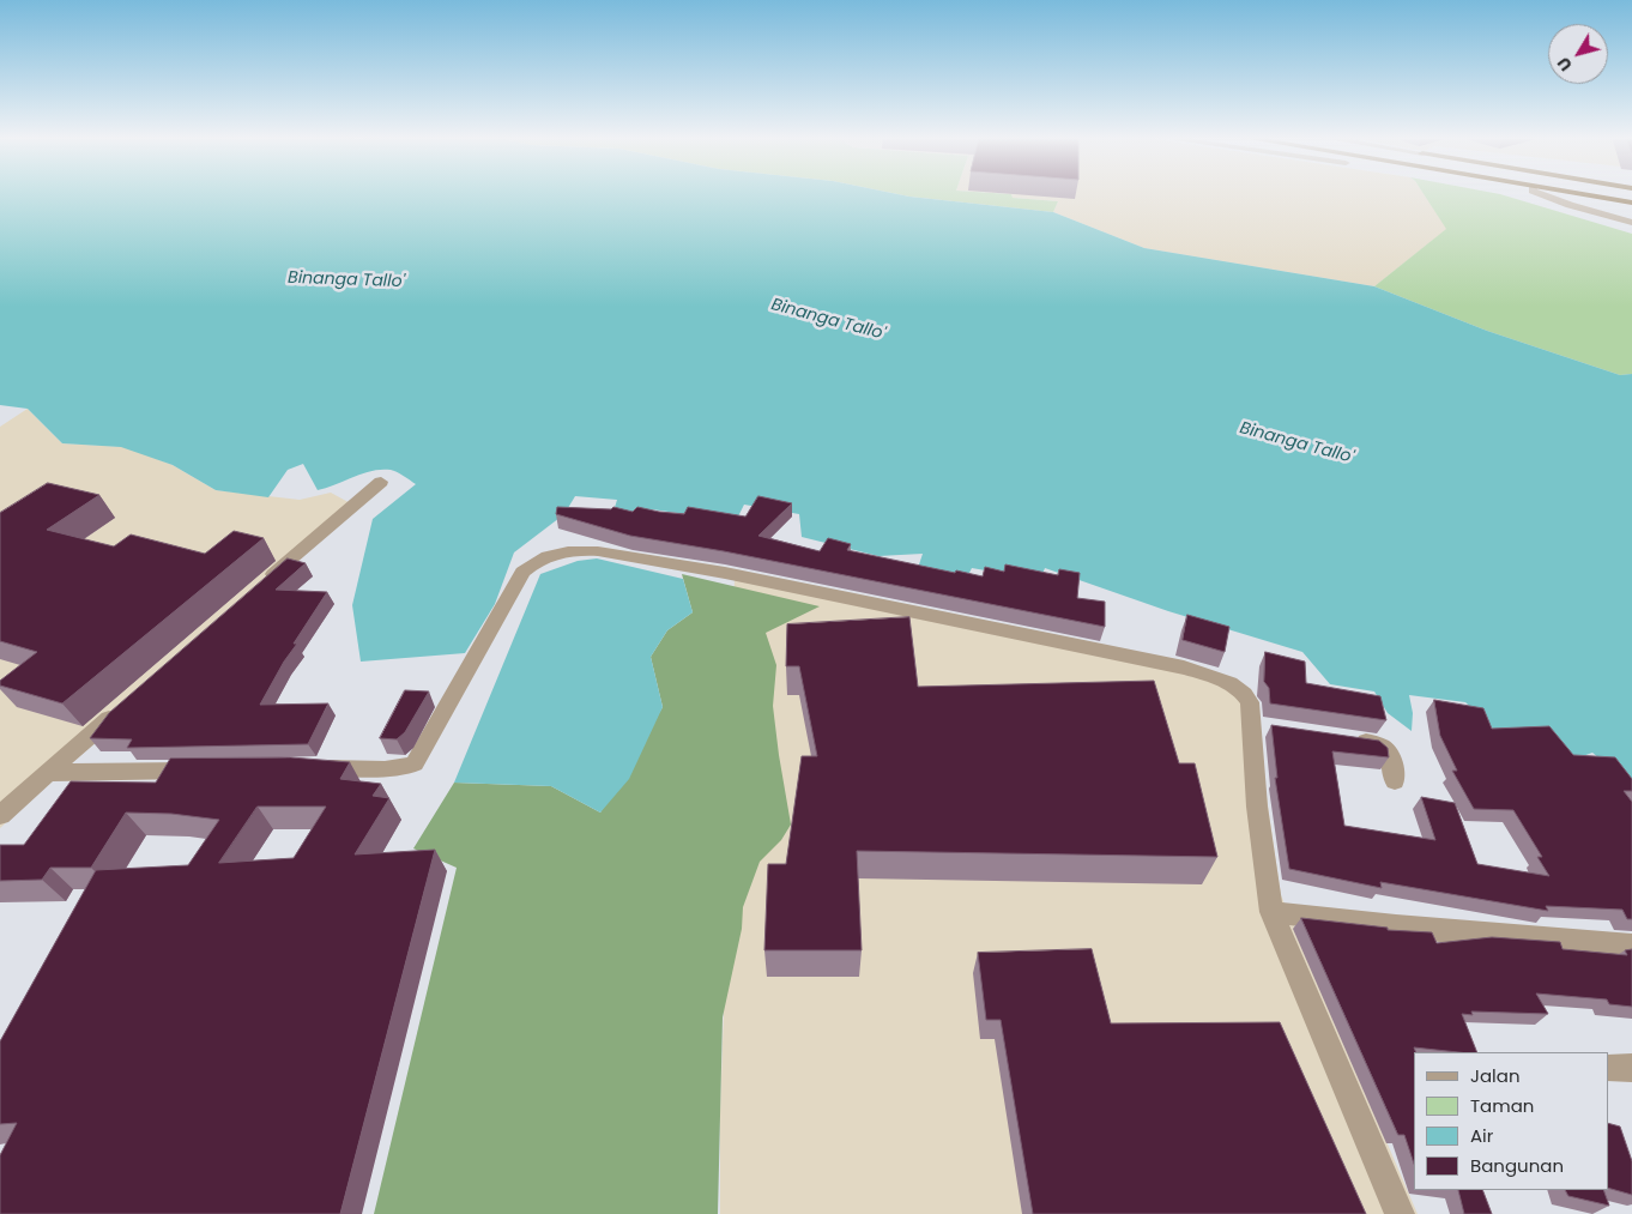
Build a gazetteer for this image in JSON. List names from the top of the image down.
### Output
{
  "water": ["Binanga Tallo'"],
  "legend": [
    "Jalan",
    "Taman",
    "Air",
    "Bangunan"
  ],
  "north": "bottom left"
}
